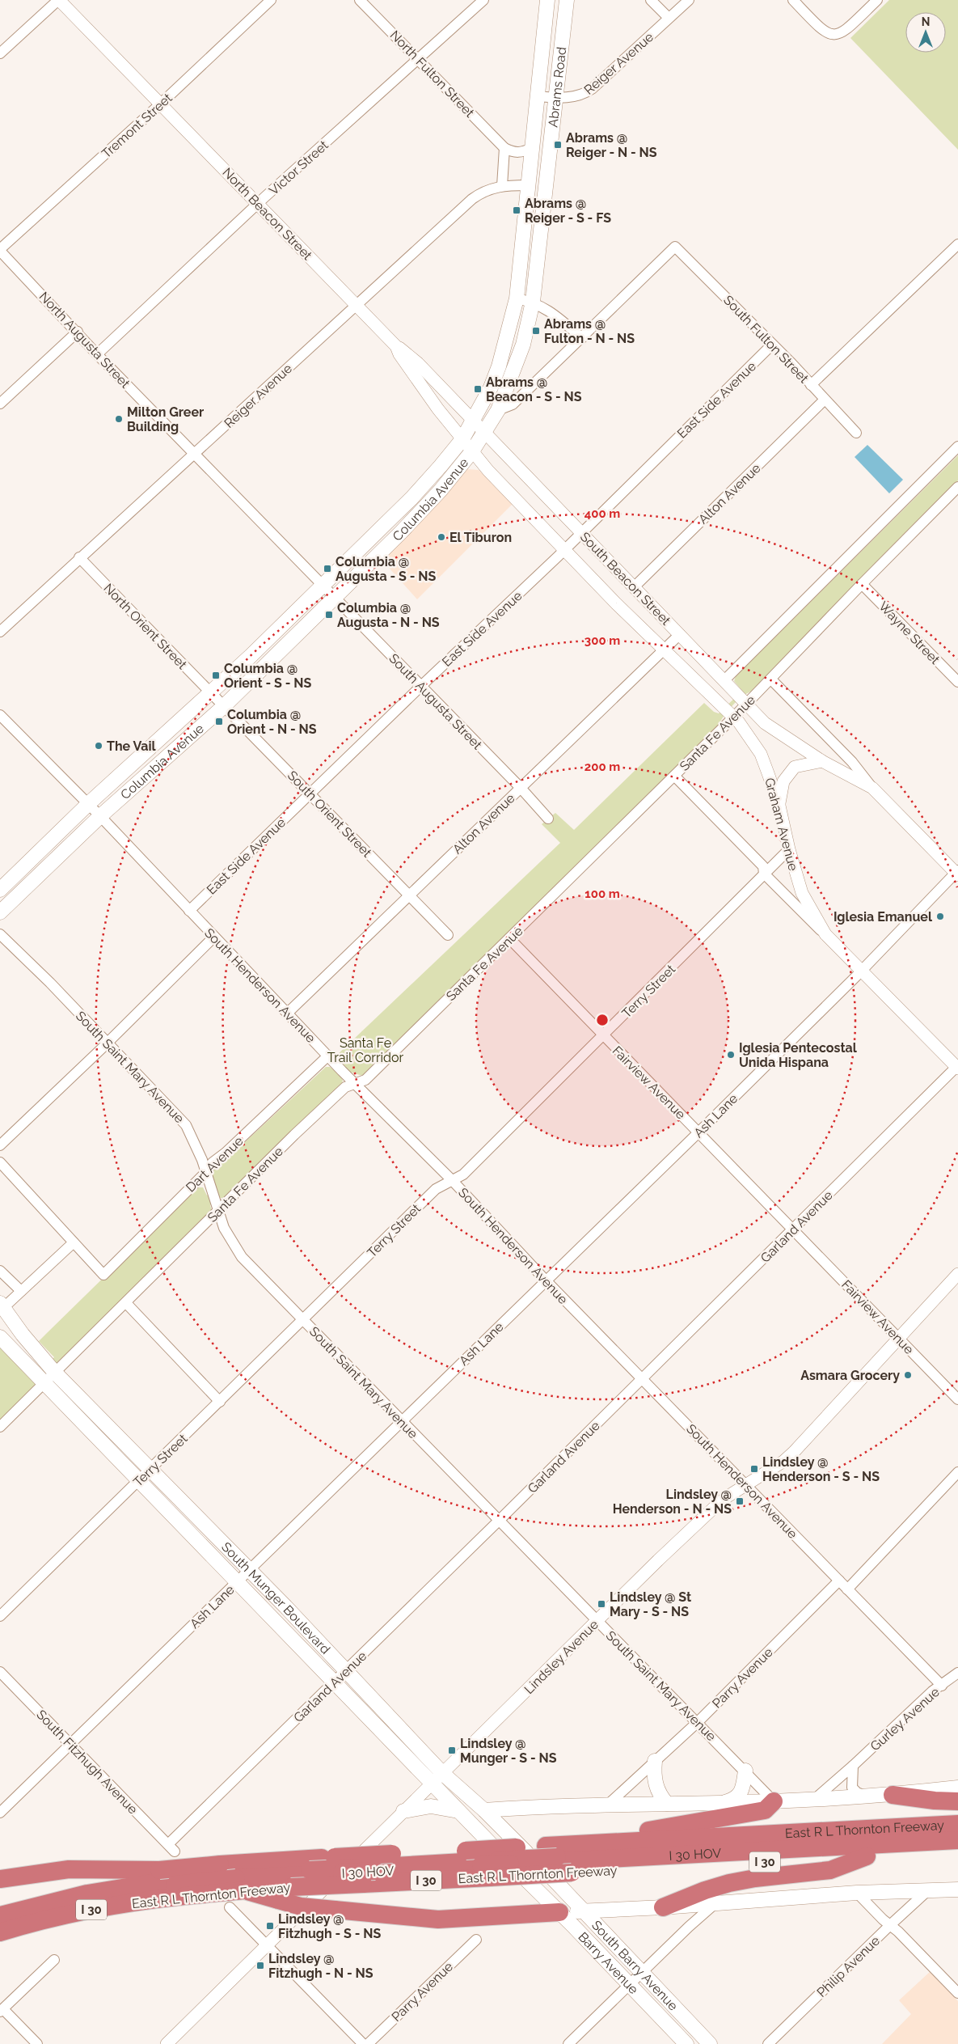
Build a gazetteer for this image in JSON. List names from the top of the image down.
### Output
{
  "streets": {
    "highway": ["East R L Thornton Freeway", "I 30 HOV", "I 30"],
    "main road": [
      "Abrams Road",
      "Columbia Avenue",
      "South Munger Boulevard",
      "Barry Avenue",
      "South Barry Avenue"
    ],
    "street": [
      "Reiger Avenue",
      "North Fulton Street",
      "Tremont Street",
      "Victor Street",
      "North Beacon Street",
      "South Fulton Street",
      "North Augusta Street",
      "East Side Avenue",
      "Alton Avenue",
      "South Beacon Street",
      "North Orient Street",
      "Wayne Street",
      "South Augusta Street",
      "Santa Fe Avenue",
      "South Orient Street",
      "Graham Avenue",
      "South Henderson Avenue",
      "Terry Street",
      "South Saint Mary Avenue",
      "Fairview Avenue",
      "Ash Lane",
      "Dart Avenue",
      "Garland Avenue",
      "Lindsley Avenue",
      "Parry Avenue",
      "Gurley Avenue",
      "South Fitzhugh Avenue",
      "Philip Avenue"
    ]
  },
  "crossings": [
    ["Reiger Avenue", "Abrams Road"],
    ["Reiger Avenue", "North Beacon Street"],
    ["Reiger Avenue", "North Augusta Street"],
    ["Reiger Avenue", "North Orient Street"],
    ["North Fulton Street", "Victor Street"],
    ["Abrams Road", "North Beacon Street"],
    ["Abrams Road", "Columbia Avenue"],
    ["Abrams Road", "South Beacon Street"],
    ["Tremont Street", "North Beacon Street"],
    ["Tremont Street", "North Augusta Street"],
    ["Victor Street", "North Beacon Street"],
    ["Victor Street", "North Augusta Street"],
    ["North Beacon Street", "Columbia Avenue"],
    ["North Beacon Street", "South Beacon Street"],
    ["South Fulton Street", "East Side Avenue"],
    ["South Fulton Street", "Alton Avenue"],
    ["North Augusta Street", "Columbia Avenue"],
    ["North Augusta Street", "South Augusta Street"],
    ["East Side Avenue", "South Beacon Street"],
    ["East Side Avenue", "South Augusta Street"],
    ["East Side Avenue", "South Orient Street"],
    ["East Side Avenue", "South Henderson Avenue"],
    ["Alton Avenue", "South Beacon Street"],
    ["Alton Avenue", "South Augusta Street"],
    ["Alton Avenue", "South Orient Street"],
    ["Alton Avenue", "South Henderson Avenue"],
    ["Columbia Avenue", "South Beacon Street"],
    ["Columbia Avenue", "North Orient Street"],
    ["Columbia Avenue", "South Augusta Street"],
    ["Columbia Avenue", "South Orient Street"],
    ["Columbia Avenue", "South Henderson Avenue"],
    ["South Beacon Street", "Santa Fe Avenue"],
    ["South Beacon Street", "Graham Avenue"],
    ["South Beacon Street", "Ash Lane"],
    ["North Orient Street", "South Orient Street"],
    ["Wayne Street", "Santa Fe Avenue"],
    ["Santa Fe Avenue", "Graham Avenue"],
    ["Santa Fe Avenue", "South Henderson Avenue"],
    ["Santa Fe Avenue", "South Saint Mary Avenue"],
    ["Santa Fe Avenue", "Fairview Avenue"],
    ["Santa Fe Avenue", "South Munger Boulevard"],
    ["Graham Avenue", "Terry Street"],
    ["Graham Avenue", "Ash Lane"],
    ["Graham Avenue", "Garland Avenue"],
    ["South Henderson Avenue", "Terry Street"],
    ["South Henderson Avenue", "Ash Lane"],
    ["South Henderson Avenue", "Dart Avenue"],
    ["South Henderson Avenue", "Garland Avenue"],
    ["South Henderson Avenue", "Lindsley Avenue"],
    ["South Henderson Avenue", "Parry Avenue"],
    ["South Henderson Avenue", "Gurley Avenue"],
    ["Terry Street", "South Saint Mary Avenue"],
    ["Terry Street", "Fairview Avenue"],
    ["Terry Street", "South Munger Boulevard"],
    ["South Saint Mary Avenue", "Ash Lane"],
    ["South Saint Mary Avenue", "Dart Avenue"],
    ["South Saint Mary Avenue", "Garland Avenue"],
    ["South Saint Mary Avenue", "Lindsley Avenue"],
    ["South Saint Mary Avenue", "Parry Avenue"],
    ["Fairview Avenue", "Ash Lane"],
    ["Fairview Avenue", "Garland Avenue"],
    ["Fairview Avenue", "Lindsley Avenue"],
    ["Ash Lane", "South Munger Boulevard"],
    ["Ash Lane", "South Fitzhugh Avenue"],
    ["Garland Avenue", "South Munger Boulevard"],
    ["Garland Avenue", "South Fitzhugh Avenue"],
    ["South Munger Boulevard", "Lindsley Avenue"],
    ["South Munger Boulevard", "East R L Thornton Freeway"],
    ["South Munger Boulevard", "I 30 HOV"],
    ["South Munger Boulevard", "Barry Avenue"],
    ["South Munger Boulevard", "South Barry Avenue"],
    ["East R L Thornton Freeway", "I 30 HOV"],
    ["East R L Thornton Freeway", "South Barry Avenue"],
    ["I 30 HOV", "South Barry Avenue"]
  ],
  "parks": ["Santa Fe Trail Corridor"],
  "places": {
    "transit": [
      "Abrams @ Reiger - N - NS",
      "Abrams @ Reiger - S - FS",
      "Abrams @ Fulton - N - NS",
      "Abrams @ Beacon - S - NS",
      "Columbia @ Augusta - S - NS",
      "Columbia @ Augusta - N - NS",
      "Columbia @ Orient - S - NS",
      "Columbia @ Orient - N - NS",
      "Lindsley @ Henderson - S - NS",
      "Lindsley @ Henderson - N - NS",
      "Lindsley @ St Mary - S - NS",
      "Lindsley @ Munger - S - NS",
      "Lindsley @ Fitzhugh - S - NS",
      "Lindsley @ Fitzhugh - N - NS"
    ],
    "other": [
      "Milton Greer Building",
      "El Tiburon",
      "The Vail",
      "Iglesia Emanuel",
      "Iglesia Pentecostal Unida Hispana",
      "Asmara Grocery"
    ]
  },
  "north": "top",
  "rings": [
    "400 m",
    "300 m",
    "200 m",
    "100 m"
  ]
}
